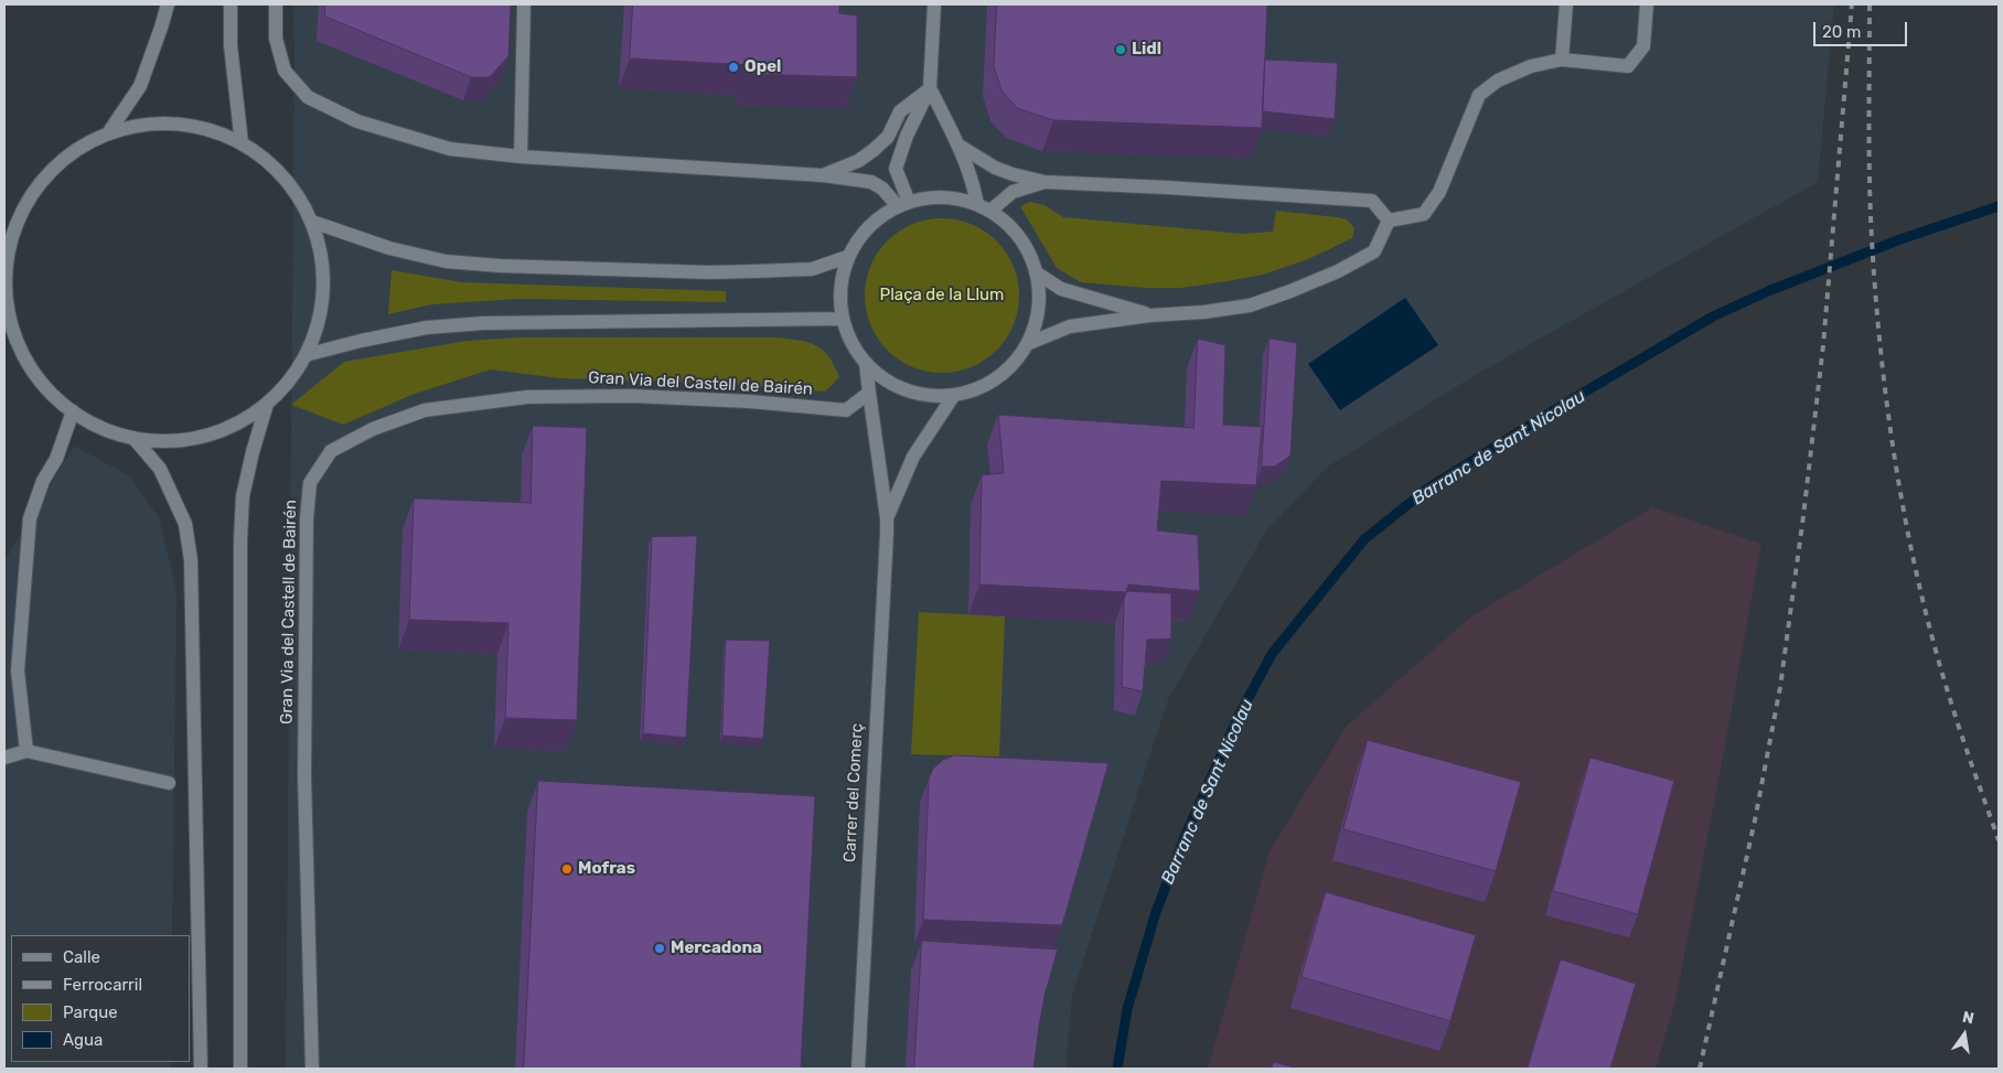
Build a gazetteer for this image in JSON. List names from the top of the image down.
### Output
{
  "streets": {
    "street": ["Gran Via del Castell de Bairén", "Carrer del Comerç"]
  },
  "crossings": [
    ["Gran Via del Castell de Bairén", "Carrer del Comerç"]
  ],
  "water": ["Barranc de Sant Nicolau"],
  "parks": ["Plaça de la Llum"],
  "places": [
    "Lidl",
    "Opel",
    "Mofras",
    "Mercadona"
  ],
  "legend": [
    "Calle",
    "Ferrocarril",
    "Parque",
    "Agua"
  ],
  "scale_bar": "20 m",
  "north": "top"
}
